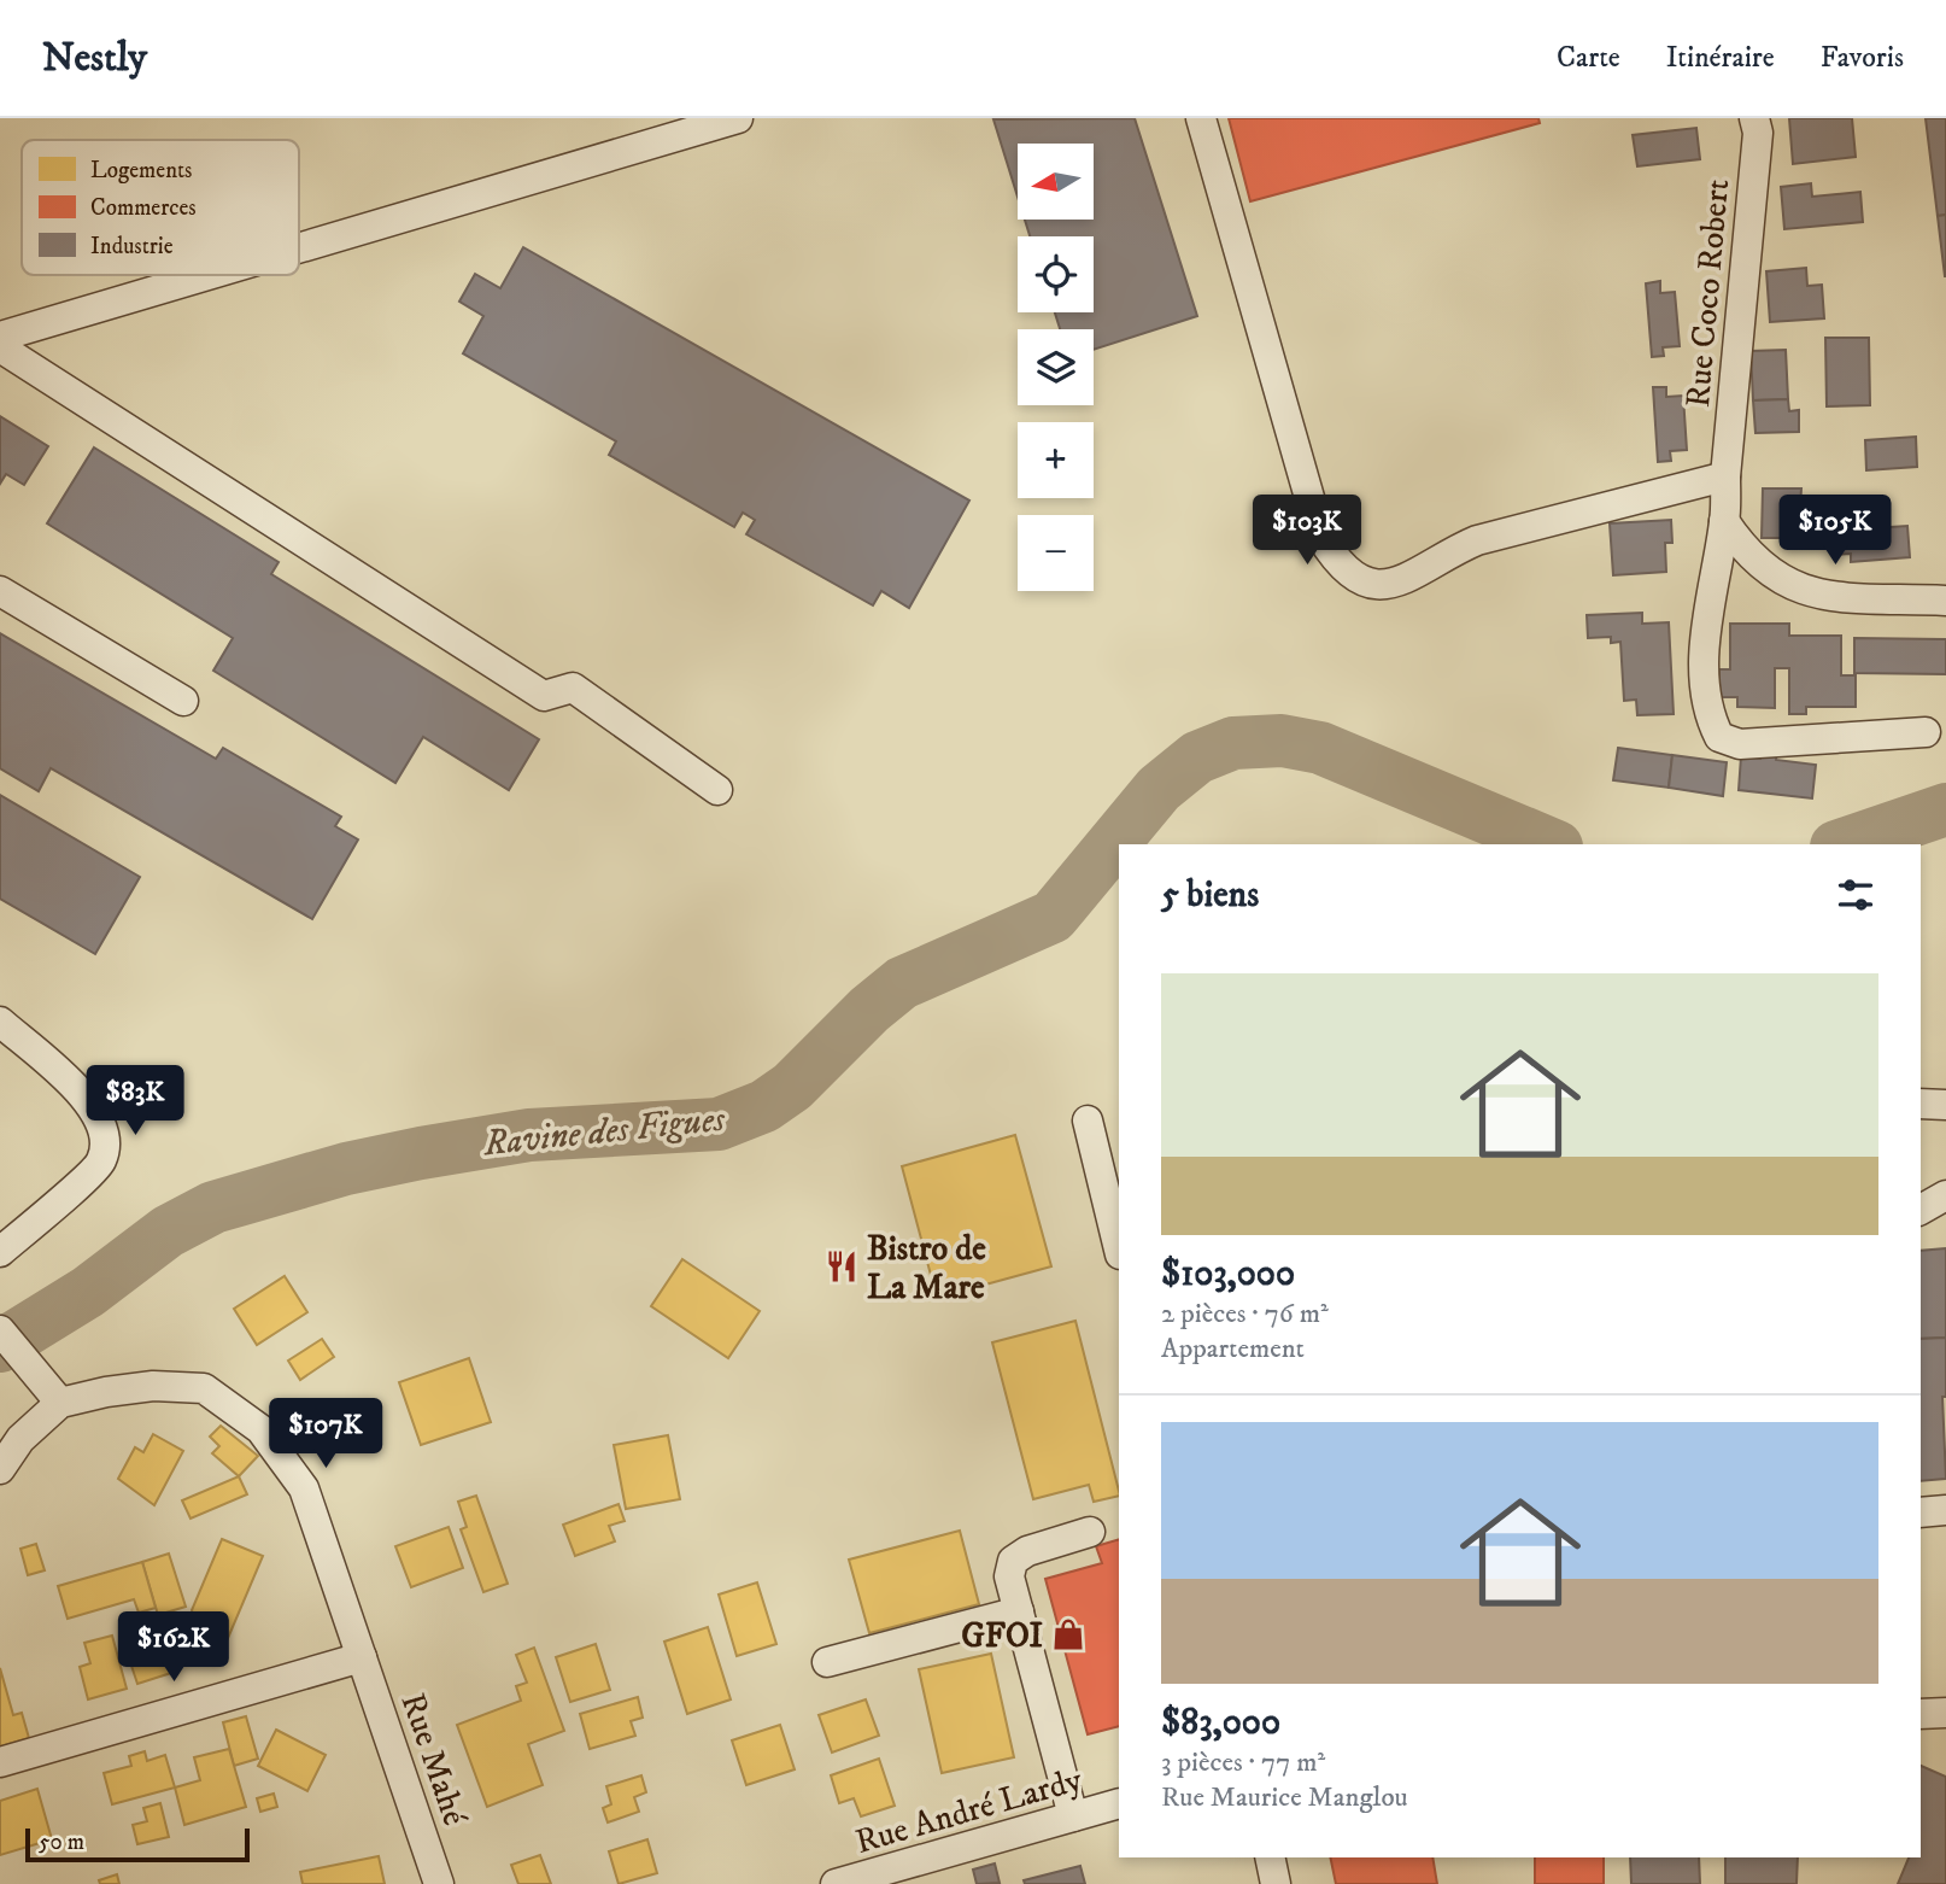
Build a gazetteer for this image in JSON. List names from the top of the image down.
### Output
{
  "streets": {
    "street": ["Rue Coco Robert", "Rue Mahé", "Rue André Lardy"]
  },
  "water": ["Ravine des Figues"],
  "places": {
    "restaurant": ["Bistro de La Mare"],
    "shop": ["GFOI"]
  },
  "legend": ["Logements", "Commerces", "Industrie"],
  "scale_bar": "50 m",
  "north": "left",
  "page": {
    "header": "Nestly",
    "nav": ["Carte", "Itinéraire", "Favoris"],
    "map_buttons": ["+", "−"],
    "price": [
      "$103K",
      "$105K",
      "$83K",
      "$107K",
      "$162K"
    ],
    "heading": "5 biens",
    "list": [
      {
        "name": "$103,000",
        "note": "2 pièces · 76 m² · Appartement"
      },
      {
        "name": "$83,000",
        "note": "3 pièces · 77 m² · Rue Maurice Manglou"
      }
    ],
    "scale": "50 m"
  }
}
